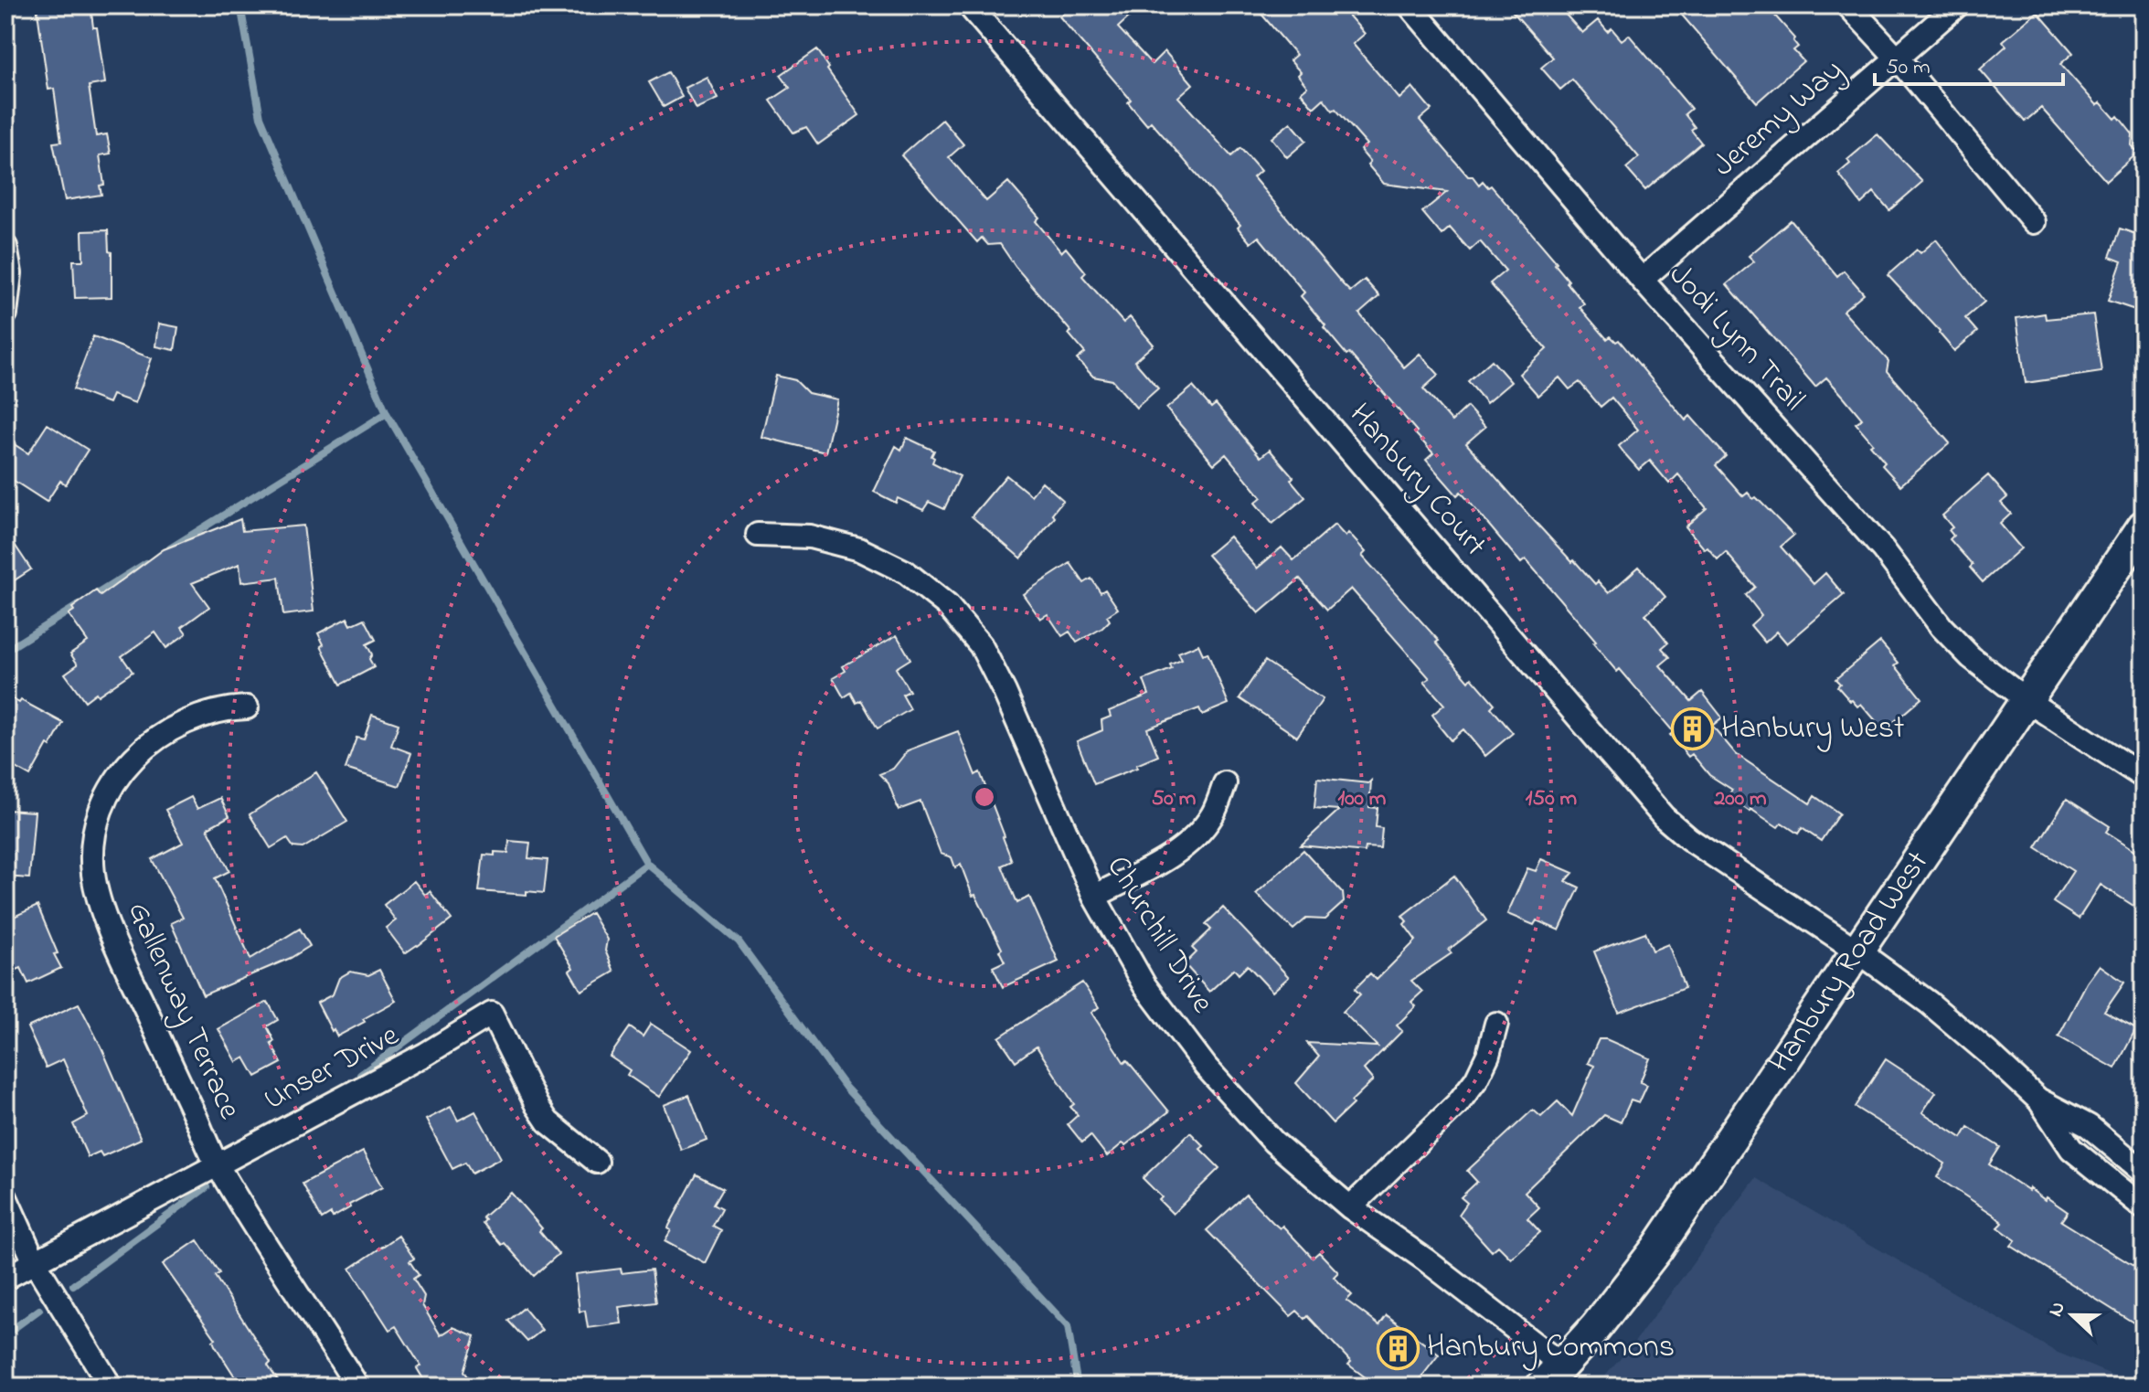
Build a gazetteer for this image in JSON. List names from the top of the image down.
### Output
{
  "streets": {
    "main road": ["Hanbury Road West"],
    "street": [
      "Jeremy Way",
      "Jodi Lynn Trail",
      "Hanbury Court",
      "Churchill Drive",
      "Gallenway Terrace",
      "Unser Drive"
    ]
  },
  "crossings": [
    ["Jeremy Way", "Jodi Lynn Trail"],
    ["Jodi Lynn Trail", "Hanbury Road West"],
    ["Hanbury Court", "Hanbury Road West"],
    ["Churchill Drive", "Hanbury Road West"],
    ["Gallenway Terrace", "Unser Drive"]
  ],
  "places": {
    "building": ["Hanbury West", "Hanbury Commons"]
  },
  "scale_bar": "50 m",
  "north": "left",
  "rings": [
    "50 m",
    "100 m",
    "150 m",
    "200 m"
  ]
}
